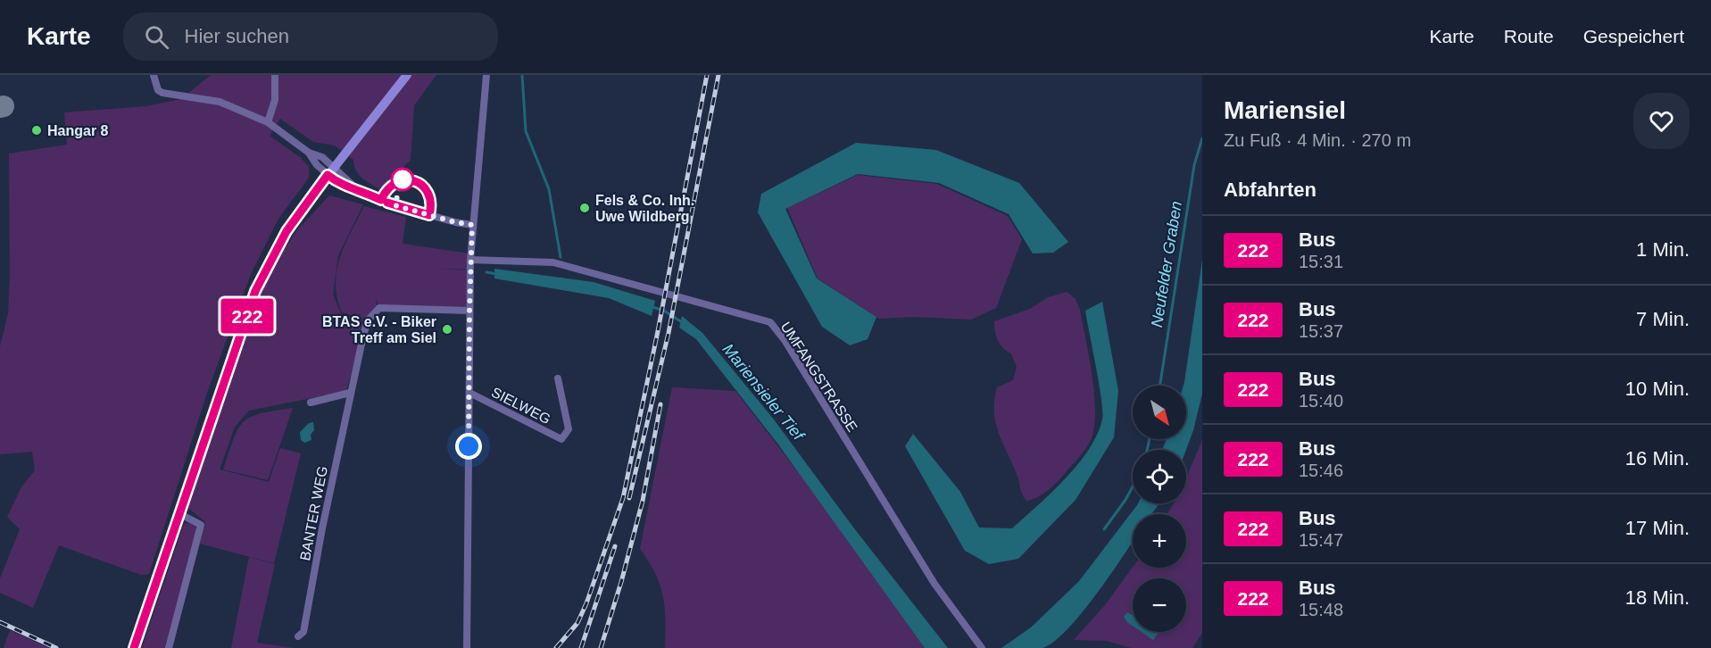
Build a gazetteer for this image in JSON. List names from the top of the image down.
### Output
{
  "streets": {
    "street": ["UMFANGSTRASSE", "SIELWEG", "BANTER WEG"]
  },
  "water": ["Neufelder Graben", "Mariensieler Tief"],
  "places": ["Hangar 8", "Fels & Co. Inh. Uwe Wildberg", "BTAS e.V. - Biker Treff am Siel"],
  "lines": ["bus line 222"],
  "north": "bottom right",
  "page": {
    "header": "Karte",
    "search": "Hier suchen",
    "nav": ["Karte", "Route", "Gespeichert"],
    "on_map": "222",
    "heading": [
      ["Mariensiel", "Zu Fuß · 4 Min. · 270 m"],
      "Abfahrten"
    ],
    "list": [
      {
        "mark": "222",
        "name": "Bus",
        "note": "15:31",
        "value": "1 Min."
      },
      {
        "mark": "222",
        "name": "Bus",
        "note": "15:37",
        "value": "7 Min."
      },
      {
        "mark": "222",
        "name": "Bus",
        "note": "15:40",
        "value": "10 Min."
      },
      {
        "mark": "222",
        "name": "Bus",
        "note": "15:46",
        "value": "16 Min."
      },
      {
        "mark": "222",
        "name": "Bus",
        "note": "15:47",
        "value": "17 Min."
      },
      {
        "mark": "222",
        "name": "Bus",
        "note": "15:48",
        "value": "18 Min."
      }
    ],
    "map_buttons": ["+", "−"]
  }
}
